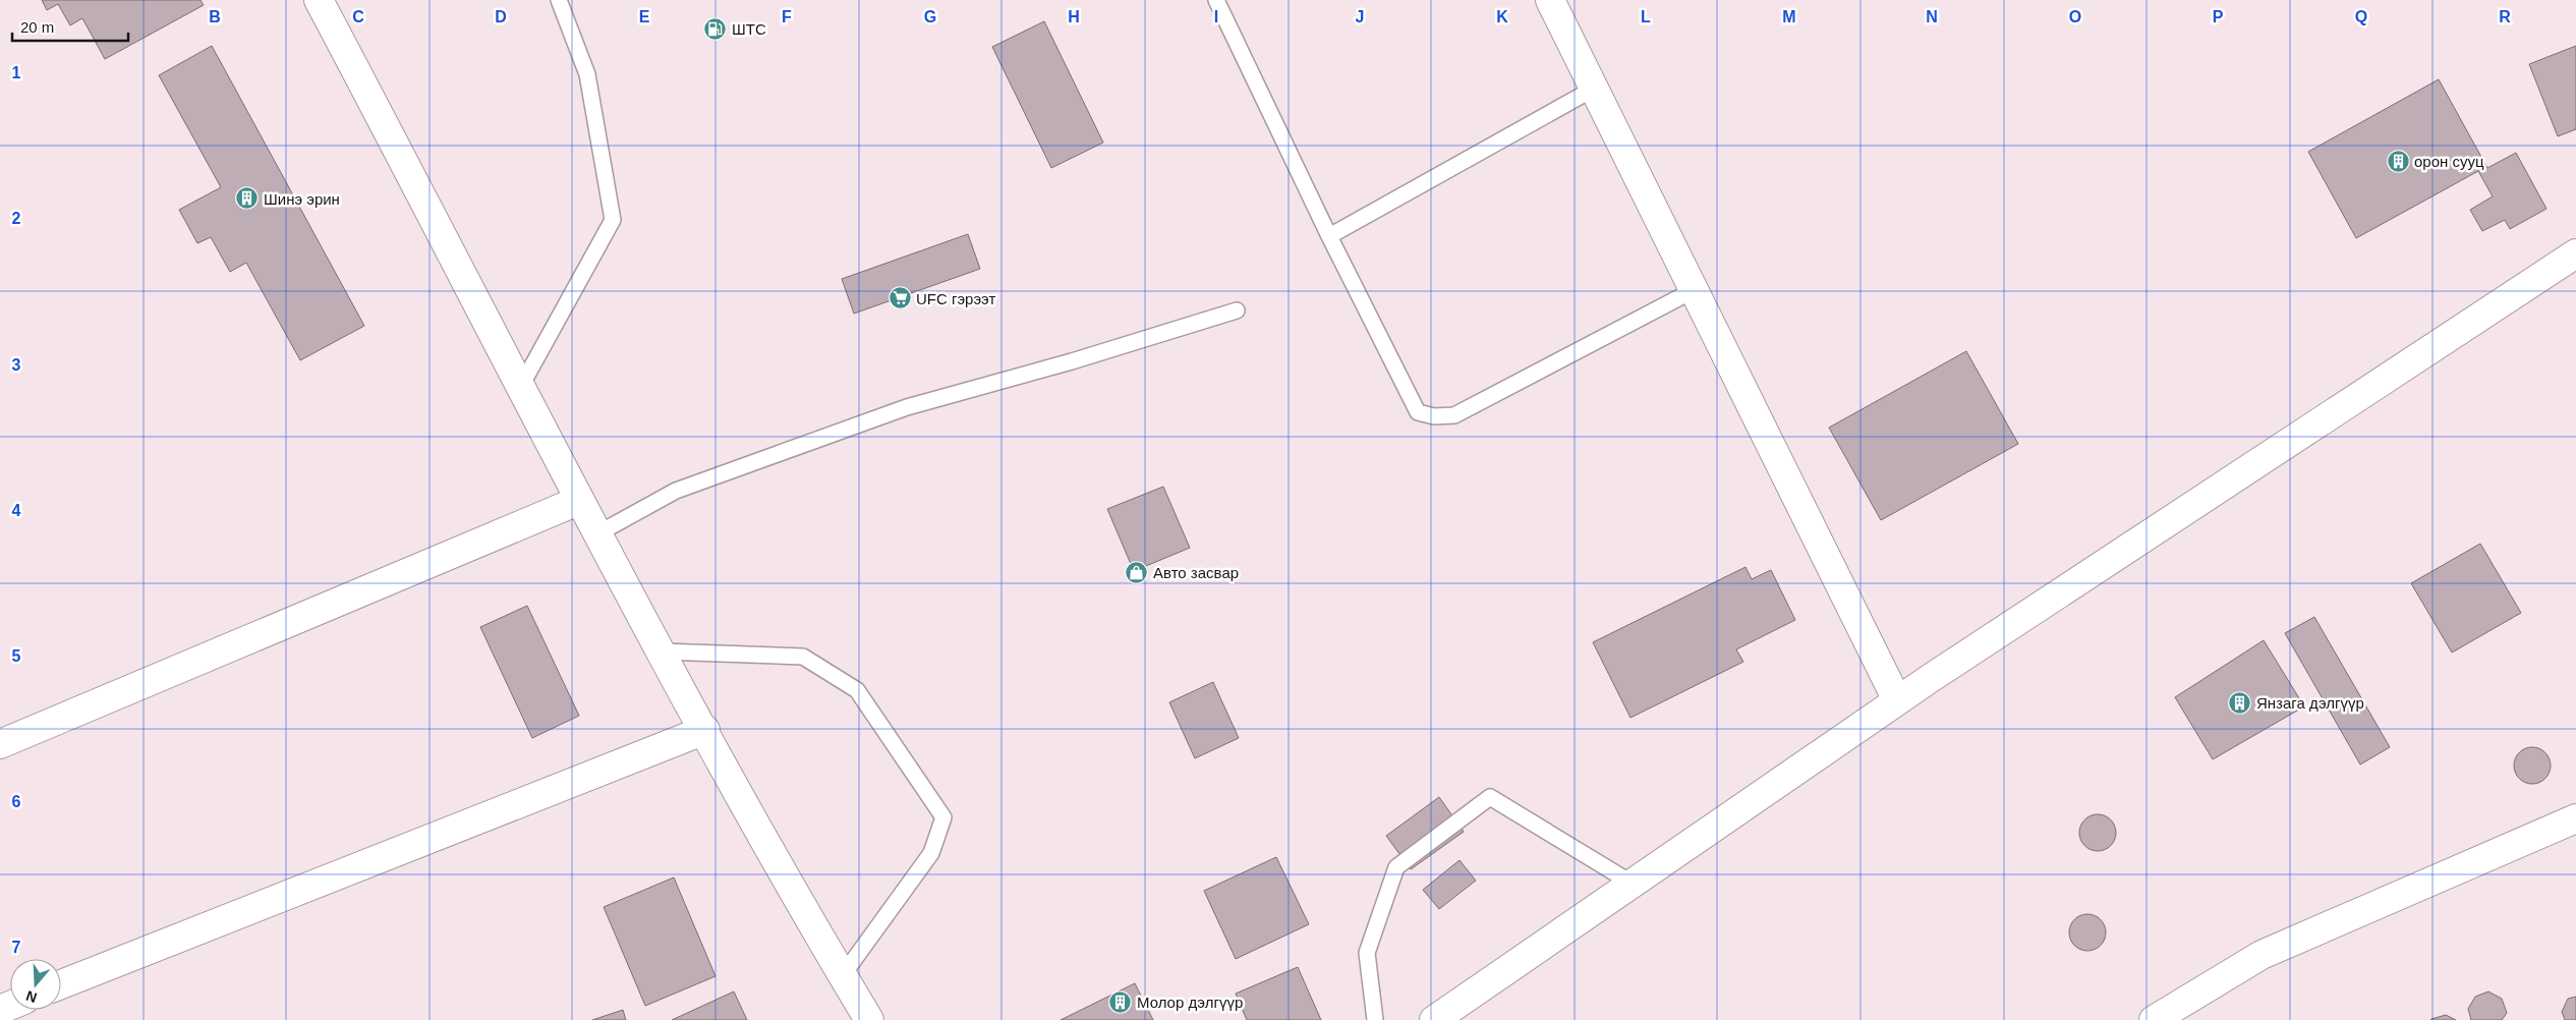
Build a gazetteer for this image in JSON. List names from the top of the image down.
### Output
{
  "places": {
    "fuel station": ["ШТС"],
    "building": [
      "орон сууц",
      "Шинэ эрин",
      "Янзага дэлгүүр",
      "Молор дэлгүүр"
    ],
    "supermarket": ["UFC гэрээт"],
    "shop": ["Авто засвар"]
  },
  "scale_bar": "20 m",
  "north": "bottom",
  "grid": {
    "columns": [
      "B",
      "C",
      "D",
      "E",
      "F",
      "G",
      "H",
      "I",
      "J",
      "K",
      "L",
      "M",
      "N",
      "O",
      "P",
      "Q",
      "R"
    ],
    "rows": [
      "1",
      "2",
      "3",
      "4",
      "5",
      "6",
      "7"
    ]
  }
}
